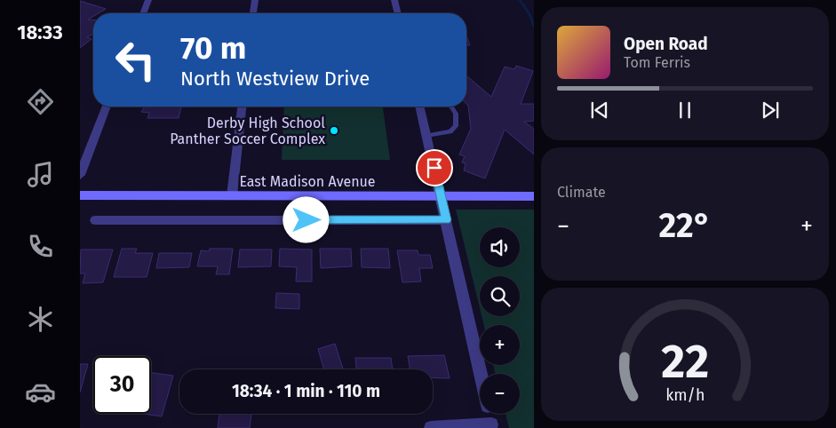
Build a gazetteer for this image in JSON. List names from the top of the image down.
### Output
{
  "streets": {
    "main road": ["East Madison Avenue"]
  },
  "places": ["Derby High School Panther Soccer Complex"],
  "page": {
    "tabs": "18:33",
    "turn": ["70 m", "North Westview Drive"],
    "song": ["Open Road", "Tom Ferris"],
    "tile": "Climate",
    "heat": ["−", "22°", "+"],
    "map_buttons": ["+", "−"],
    "limit": "30",
    "trip": "18:34 · 1 min · 110 m",
    "gauge": ["22", "km/h"]
  }
}
